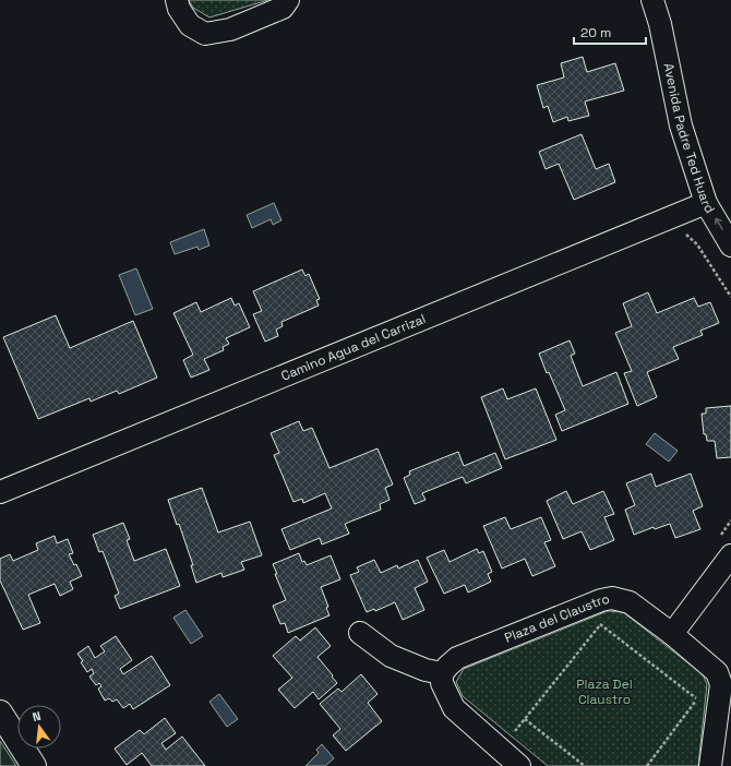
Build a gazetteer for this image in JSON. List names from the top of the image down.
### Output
{
  "streets": {
    "street": ["Avenida Padre Ted Huard", "Camino Agua del Carrizal", "Plaza del Claustro"]
  },
  "crossings": [
    ["Avenida Padre Ted Huard", "Camino Agua del Carrizal"]
  ],
  "parks": ["Plaza Del Claustro"],
  "scale_bar": "20 m",
  "north": "top"
}
